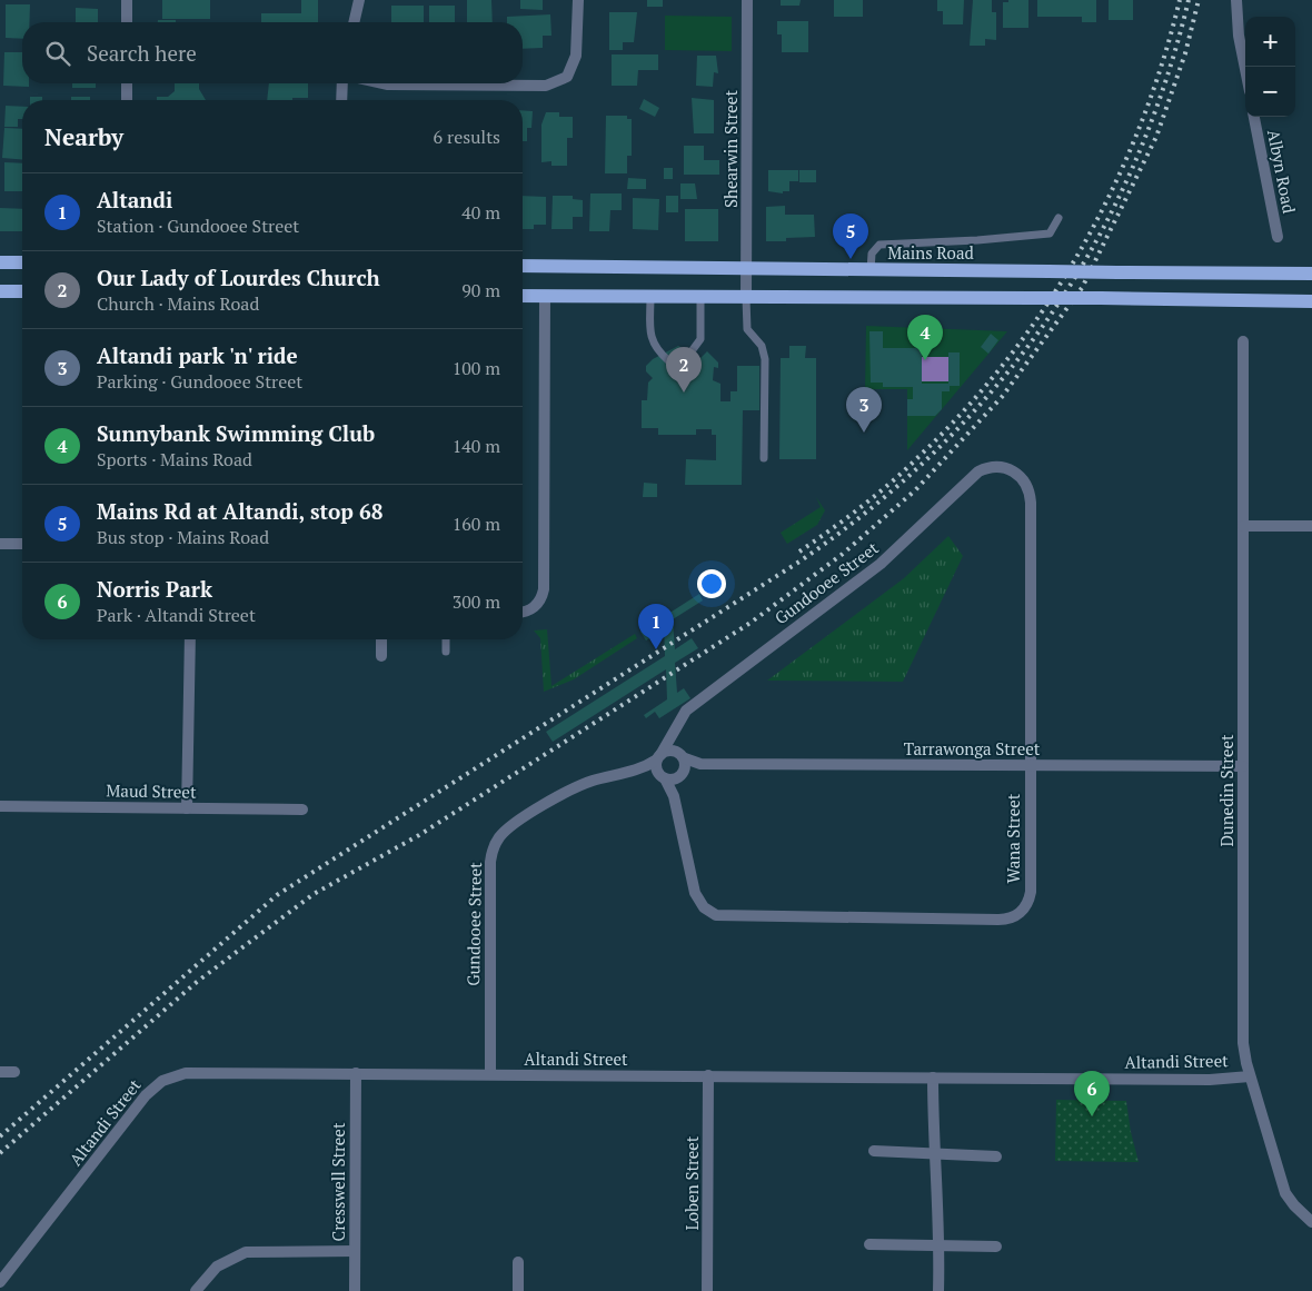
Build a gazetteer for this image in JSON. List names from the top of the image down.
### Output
{
  "streets": {
    "main road": ["Mains Road"],
    "street": [
      "Shearwin Street",
      "Albyn Road",
      "Gundooee Street",
      "Tarrawonga Street",
      "Maud Street",
      "Dunedin Street",
      "Wana Street",
      "Altandi Street",
      "Cresswell Street",
      "Loben Street"
    ]
  },
  "crossings": [
    ["Shearwin Street", "Mains Road"],
    ["Gundooee Street", "Tarrawonga Street"],
    ["Gundooee Street", "Wana Street"],
    ["Gundooee Street", "Altandi Street"],
    ["Tarrawonga Street", "Dunedin Street"],
    ["Tarrawonga Street", "Wana Street"],
    ["Dunedin Street", "Altandi Street"],
    ["Altandi Street", "Cresswell Street"],
    ["Altandi Street", "Loben Street"]
  ],
  "page": {
    "map_buttons": ["+", "−"],
    "search": "Search here",
    "heading": ["Nearby", "6 results"],
    "list": [
      {
        "mark": "1",
        "name": "Altandi",
        "note": "Station · Gundooee Street",
        "value": "40 m"
      },
      {
        "mark": "2",
        "name": "Our Lady of Lourdes Church",
        "note": "Church · Mains Road",
        "value": "90 m"
      },
      {
        "mark": "3",
        "name": "Altandi park 'n' ride",
        "note": "Parking · Gundooee Street",
        "value": "100 m"
      },
      {
        "mark": "4",
        "name": "Sunnybank Swimming Club",
        "note": "Sports · Mains Road",
        "value": "140 m"
      },
      {
        "mark": "5",
        "name": "Mains Rd at Altandi, stop 68",
        "note": "Bus stop · Mains Road",
        "value": "160 m"
      },
      {
        "mark": "6",
        "name": "Norris Park",
        "note": "Park · Altandi Street",
        "value": "300 m"
      }
    ],
    "pins": [
      "5",
      "4",
      "2",
      "3",
      "1",
      "6"
    ]
  }
}
